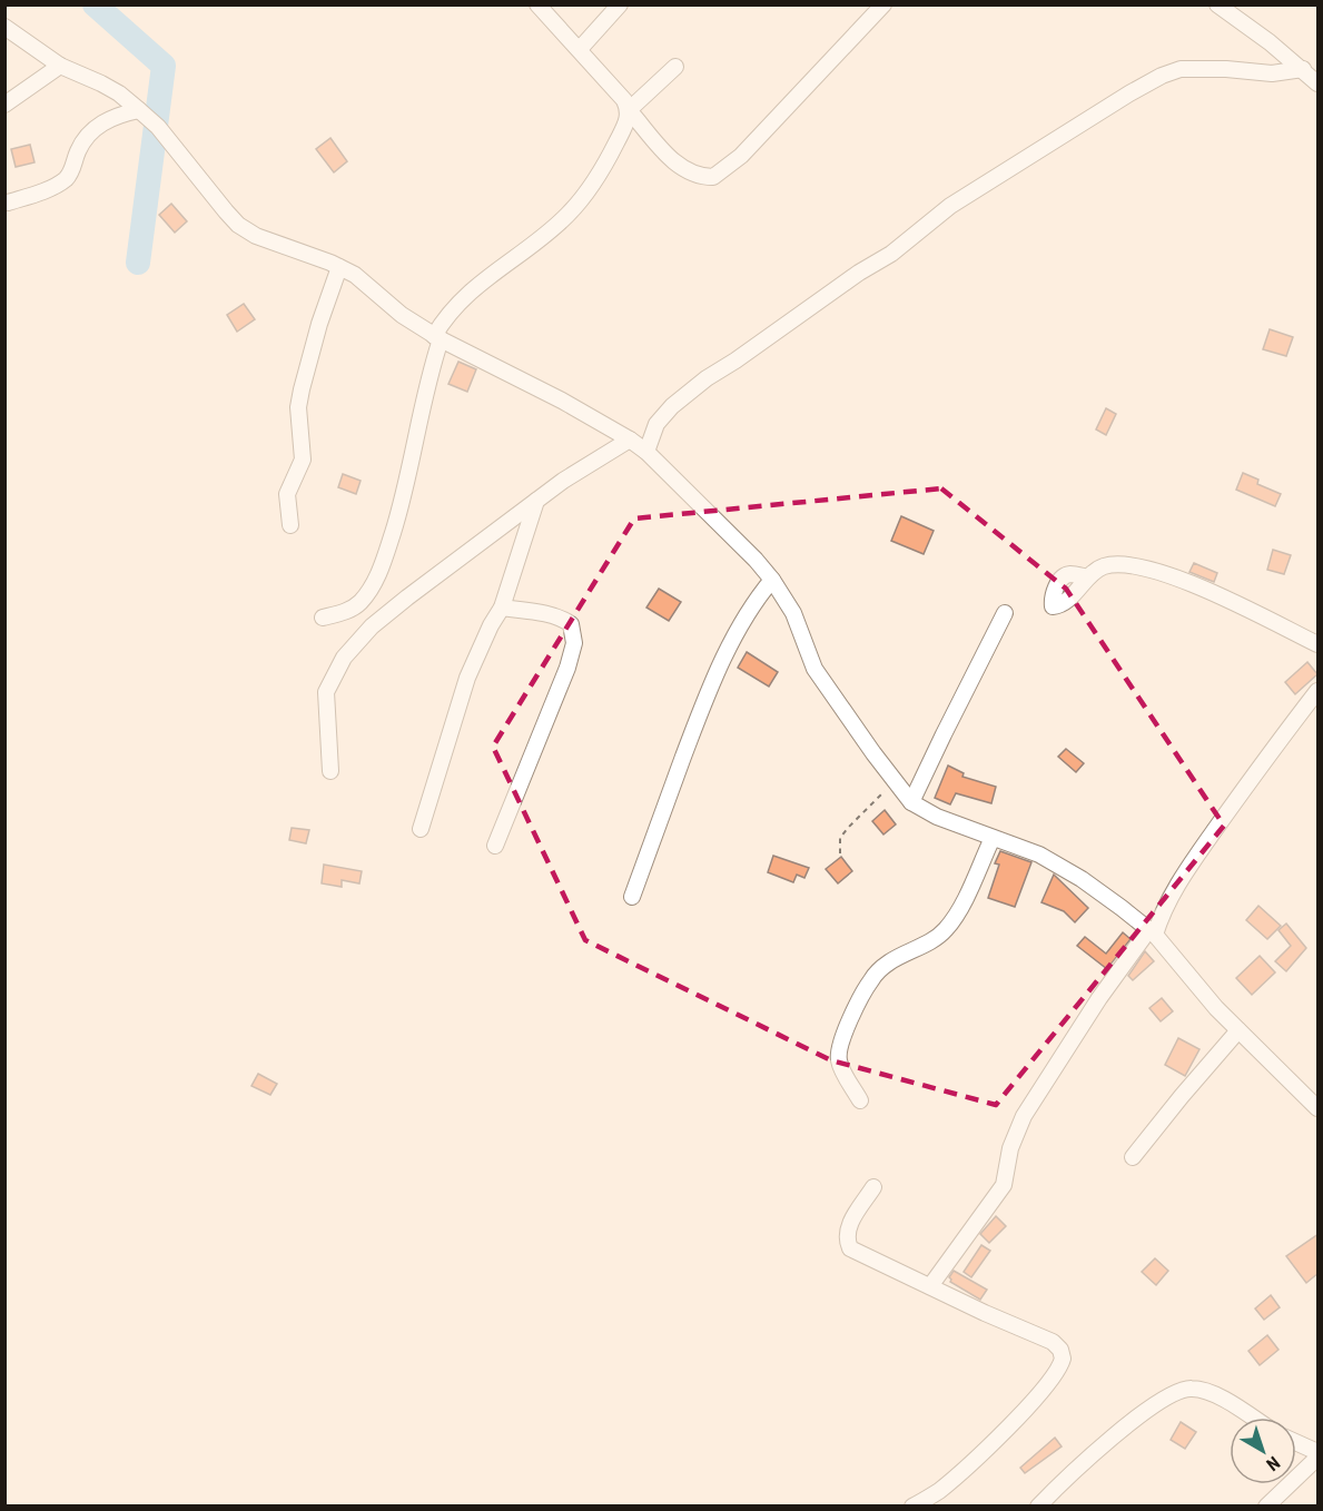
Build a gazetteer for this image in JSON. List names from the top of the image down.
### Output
{
  "north": "bottom right"
}
